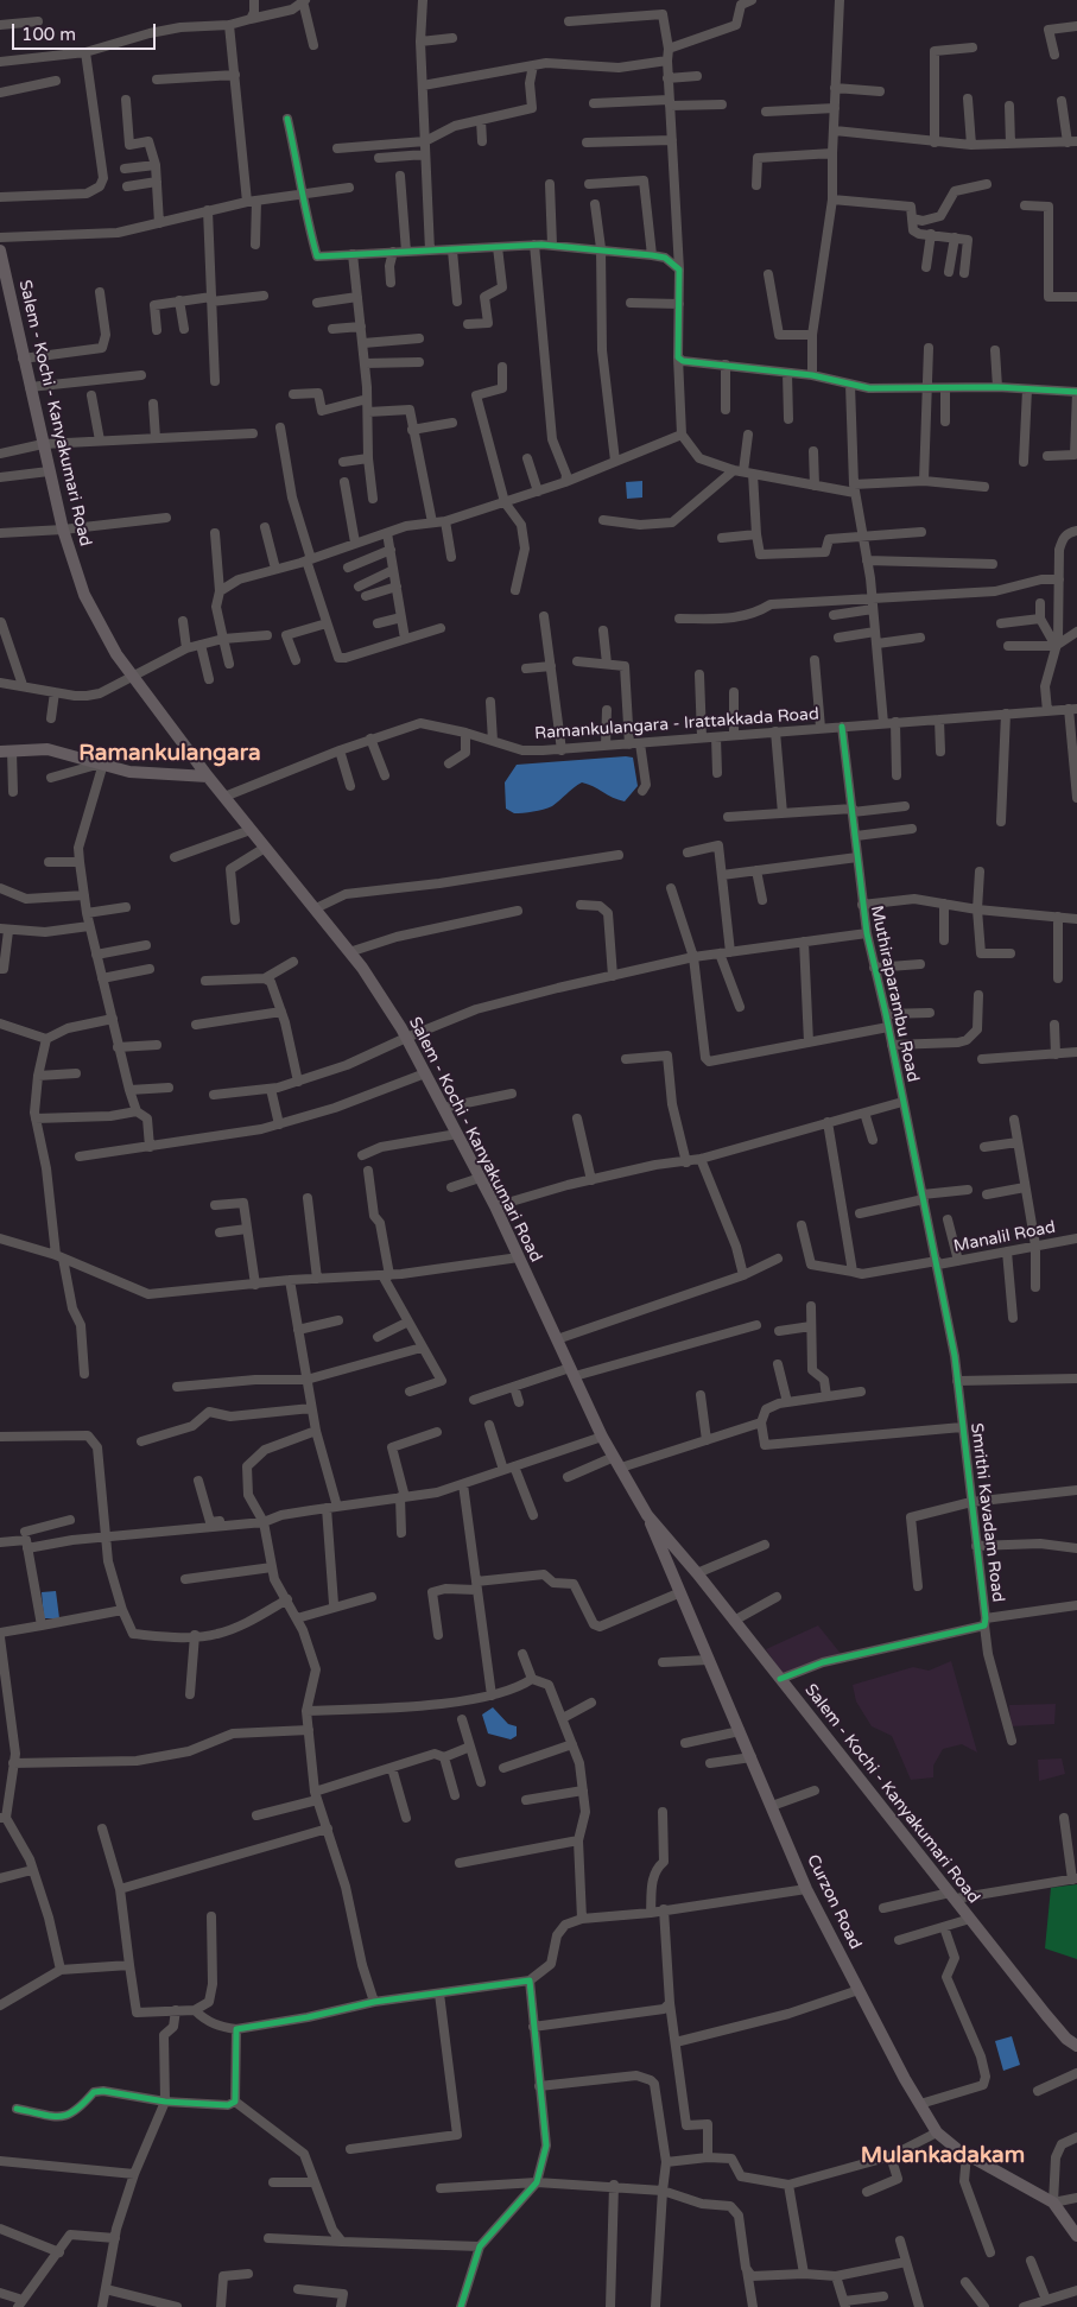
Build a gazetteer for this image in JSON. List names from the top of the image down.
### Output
{
  "streets": {
    "main road": ["Salem - Kochi - Kanyakumari Road", "Curzon Road"],
    "street": [
      "Ramankulangara - Irattakkada Road",
      "Muthiraparambu Road",
      "Manalil Road",
      "Smrithi Kavadam Road"
    ]
  },
  "crossings": [
    ["Salem - Kochi - Kanyakumari Road", "Ramankulangara - Irattakkada Road"],
    ["Salem - Kochi - Kanyakumari Road", "Smrithi Kavadam Road"],
    ["Salem - Kochi - Kanyakumari Road", "Curzon Road"],
    ["Ramankulangara - Irattakkada Road", "Muthiraparambu Road"],
    ["Muthiraparambu Road", "Manalil Road"],
    ["Muthiraparambu Road", "Smrithi Kavadam Road"],
    ["Manalil Road", "Smrithi Kavadam Road"]
  ],
  "districts": ["Ramankulangara", "Mulankadakam"],
  "scale_bar": "100 m"
}
